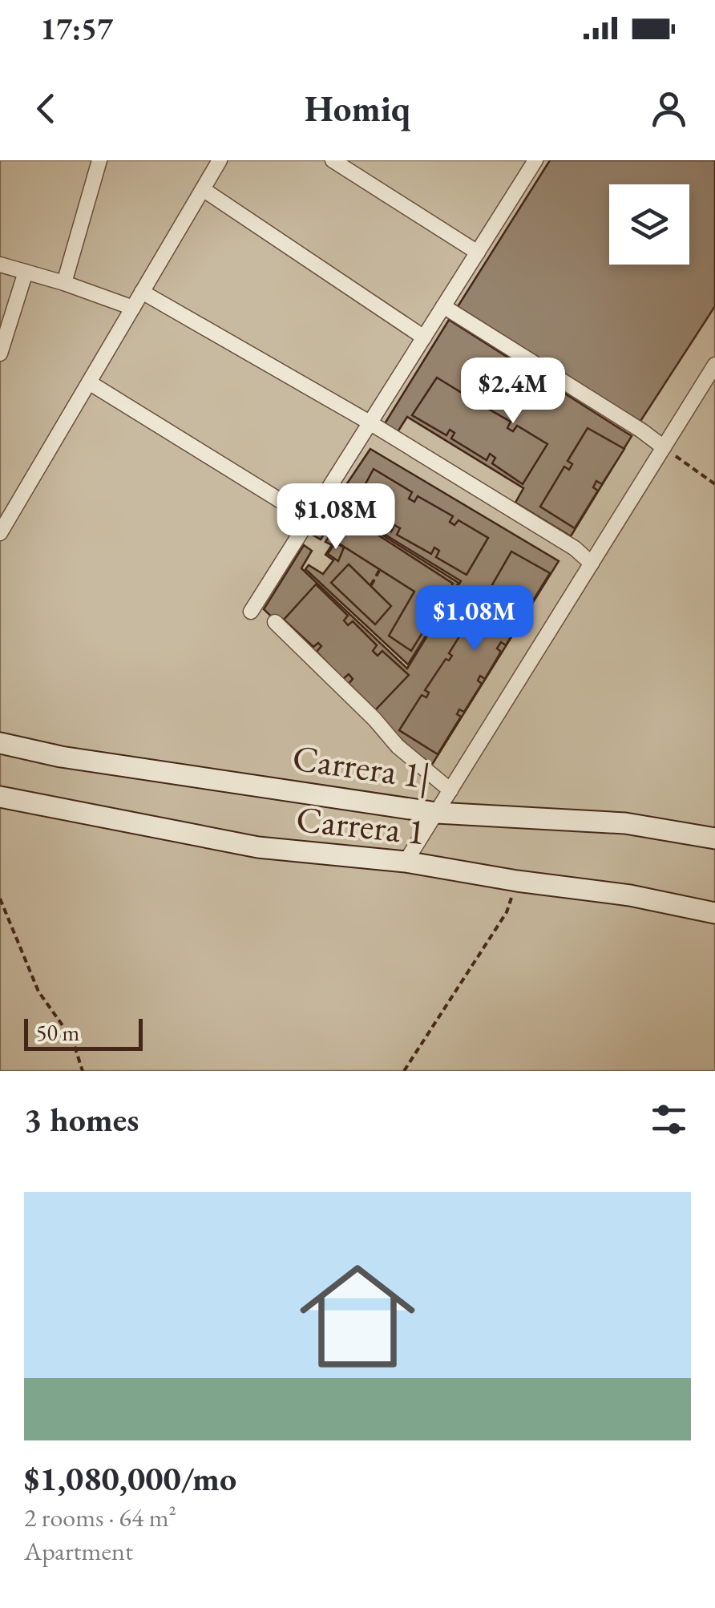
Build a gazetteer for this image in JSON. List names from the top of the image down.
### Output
{
  "streets": {
    "street": ["Carrera 1|", "Carrera 1"]
  },
  "scale_bar": "50 m",
  "page": {
    "status": "17:57",
    "header": "Homiq",
    "price": ["$2.4M", "$1.08M", "$1.08M"],
    "scale": "50 m",
    "heading": "3 homes",
    "list": [
      {
        "name": "$1,080,000/mo",
        "note": "2 rooms · 64 m² · Apartment"
      }
    ]
  }
}
